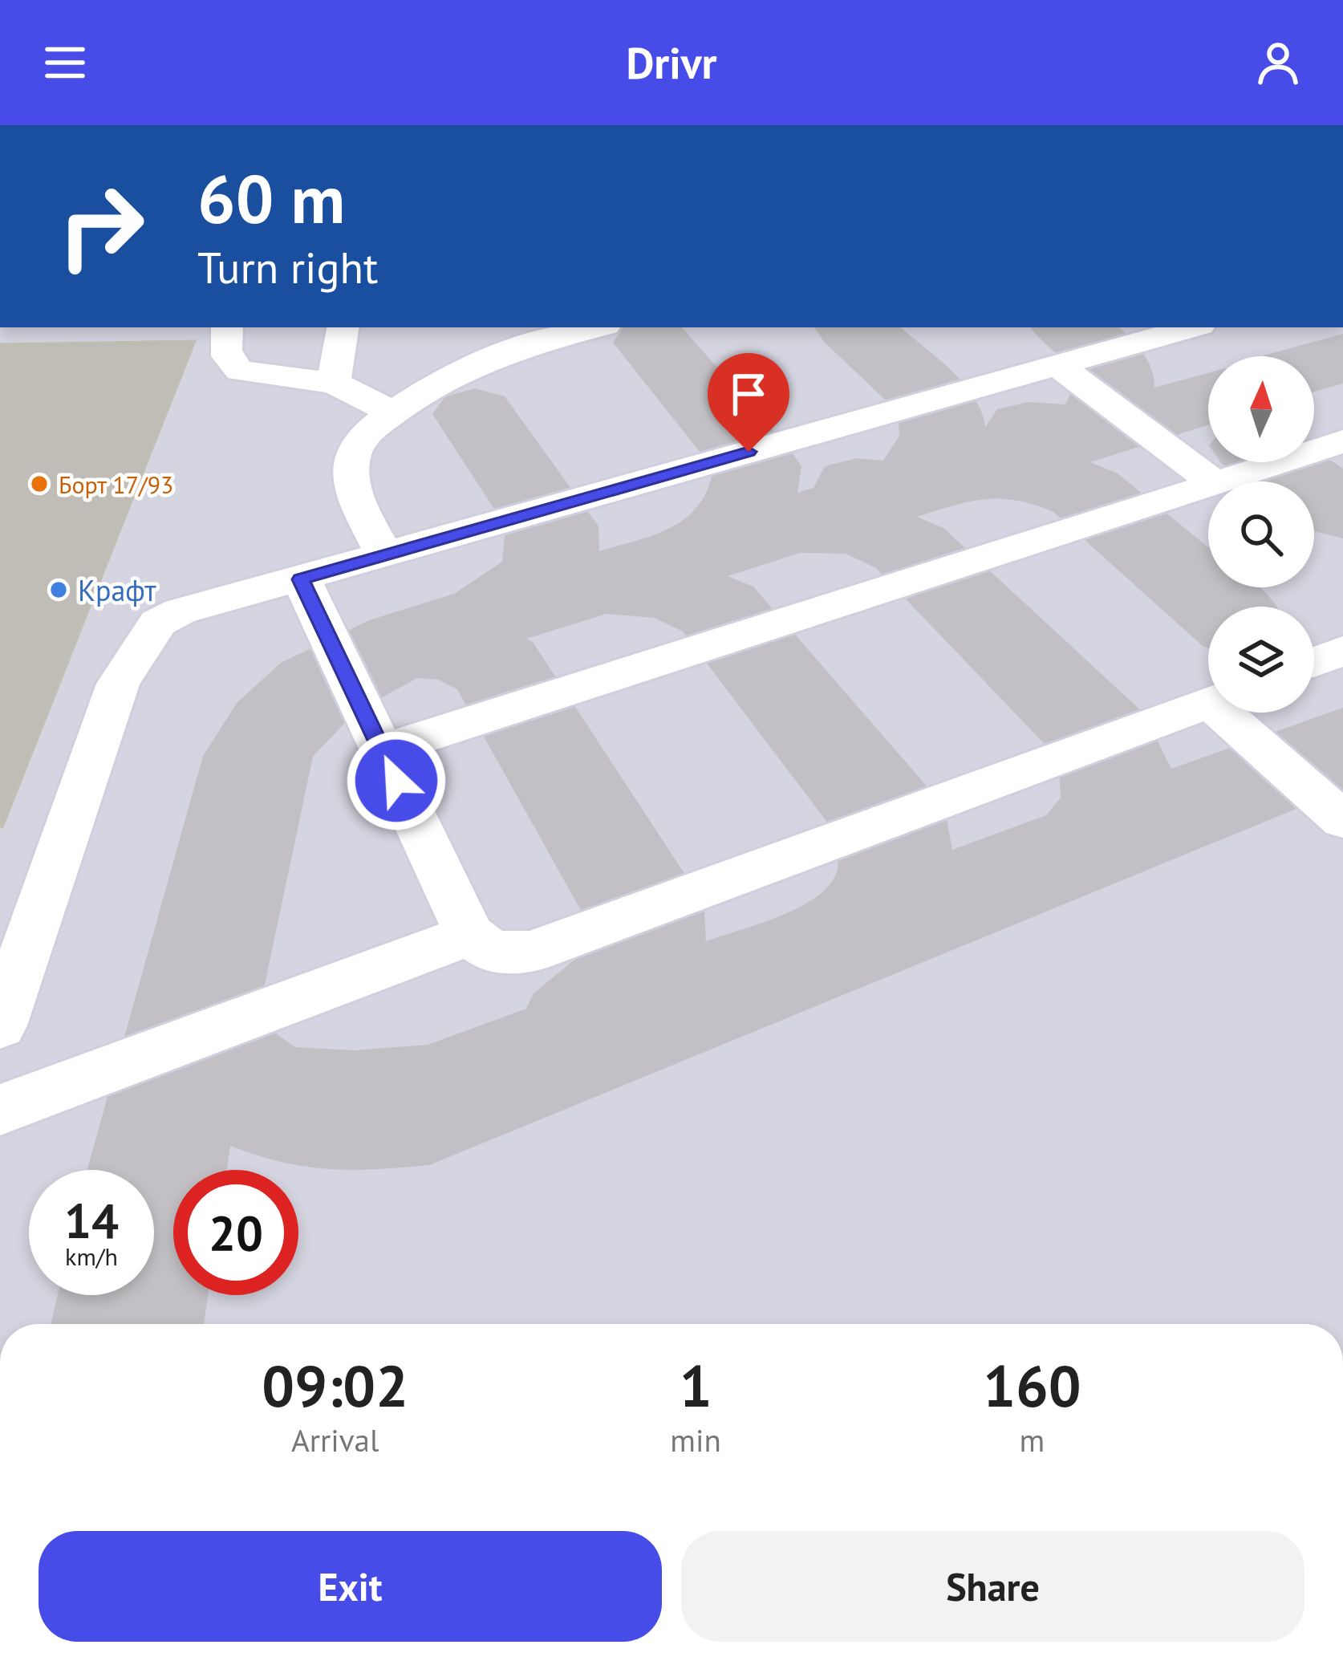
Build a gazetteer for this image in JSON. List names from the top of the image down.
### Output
{
  "places": ["Борт 17/93", "Крафт"],
  "north": "top",
  "page": {
    "header": "Drivr",
    "turn": ["60 m", "Turn right"],
    "speed": "14 km/h",
    "limit": "20",
    "eta": [
      "09:02",
      "Arrival",
      "1",
      "min",
      "160",
      "m"
    ],
    "buttons": ["Exit", "Share"]
  }
}
